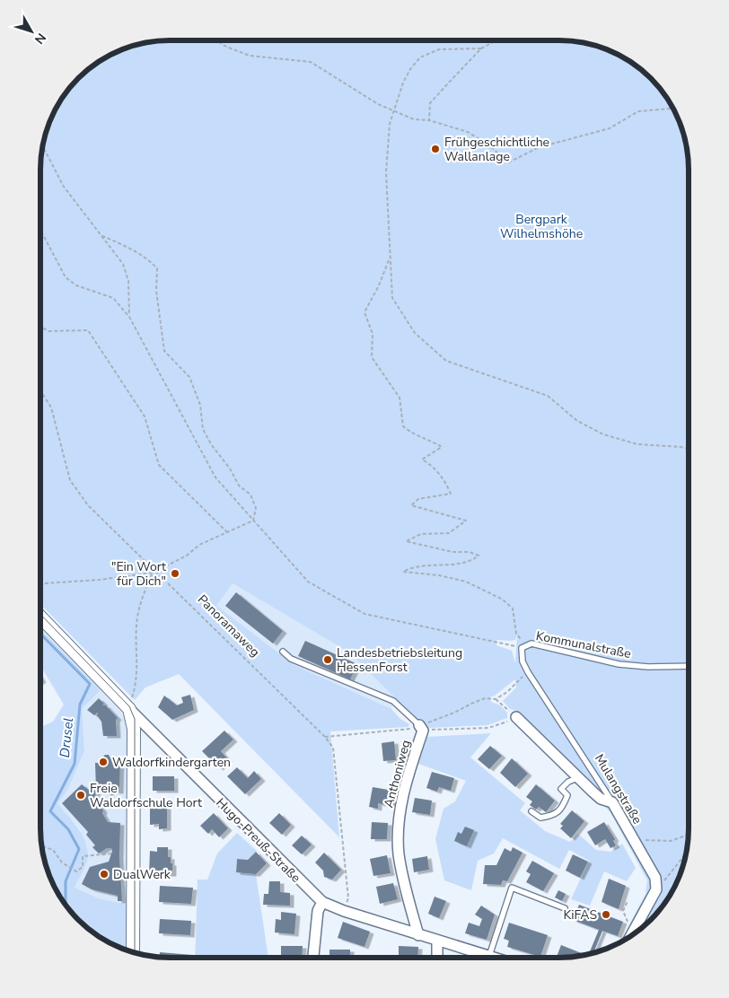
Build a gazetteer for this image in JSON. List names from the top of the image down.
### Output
{
  "streets": {
    "street": ["Anthoniweg", "Mulangstraße", "Hugo-Preuß-Straße"],
    "lane": ["Kommunalstraße"],
    "path": ["Panoramaweg"]
  },
  "crossings": [
    ["Panoramaweg", "Hugo-Preuß-Straße"],
    ["Kommunalstraße", "Mulangstraße"],
    ["Anthoniweg", "Hugo-Preuß-Straße"]
  ],
  "water": ["Drusel"],
  "parks": ["Bergpark Wilhelmshöhe"],
  "places": [
    "Frühgeschichtliche Wallanlage",
    "\"Ein Wort für Dich\"",
    "Landesbetriebsleitung HessenForst",
    "Waldorfkindergarten",
    "Freie Waldorfschule Hort",
    "DualWerk",
    "KiFAS"
  ],
  "north": "bottom right"
}
